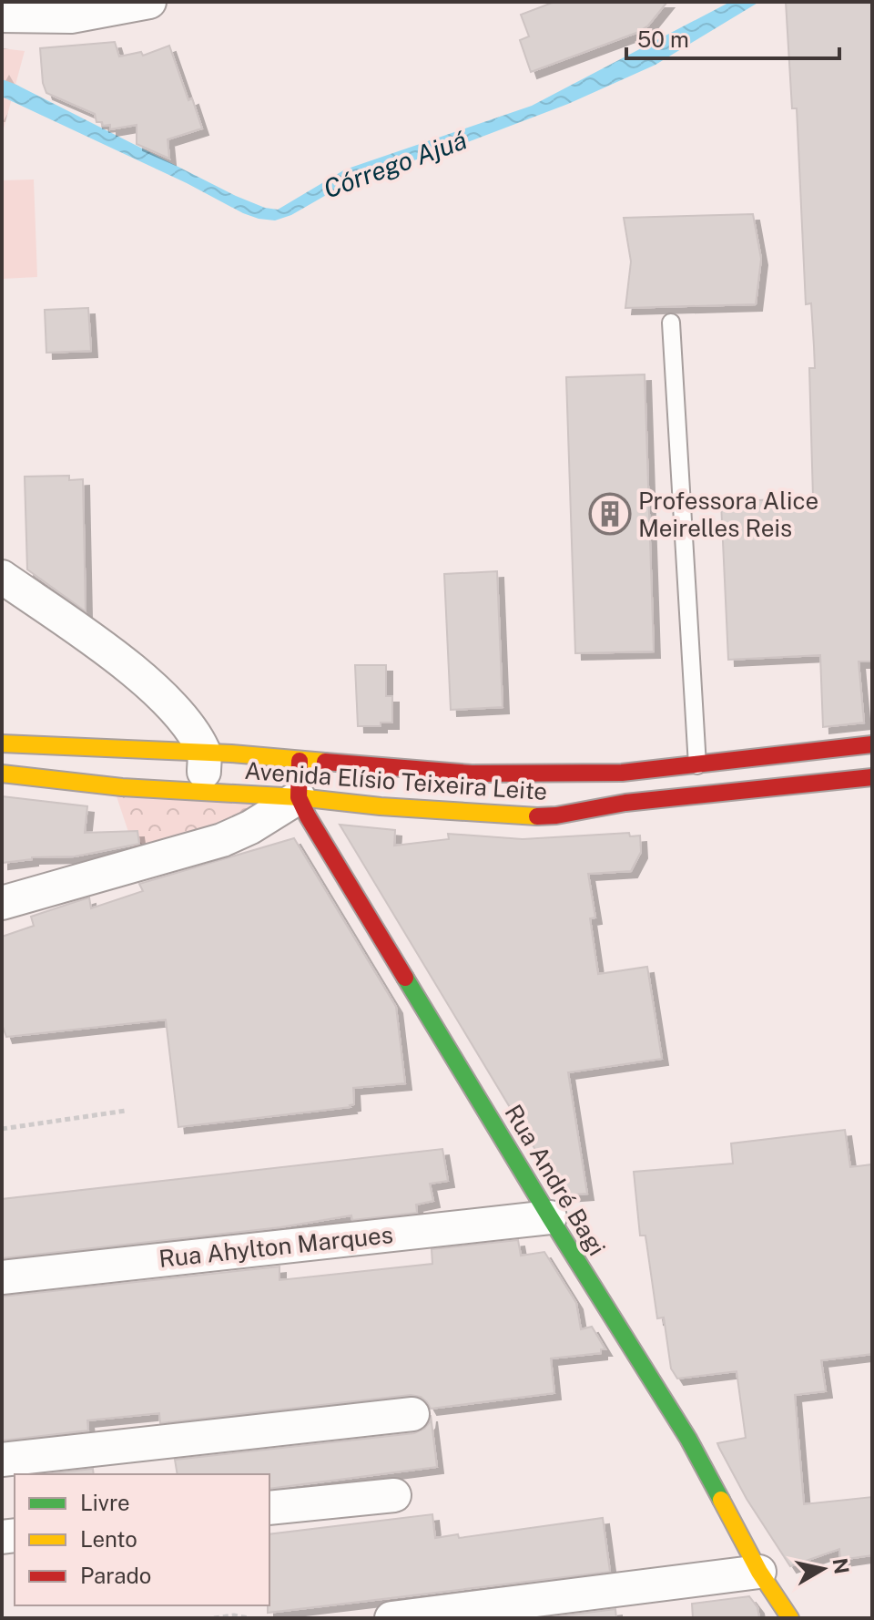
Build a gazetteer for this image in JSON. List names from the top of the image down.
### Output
{
  "streets": {
    "main road": ["Avenida Elísio Teixeira Leite", "Rua André Bagi"],
    "street": ["Rua Ahylton Marques"]
  },
  "crossings": [
    ["Avenida Elísio Teixeira Leite", "Rua André Bagi"],
    ["Rua André Bagi", "Rua Ahylton Marques"]
  ],
  "water": ["Córrego Ajuá"],
  "places": {
    "building": ["Professora Alice Meirelles Reis"]
  },
  "legend": ["Livre", "Lento", "Parado"],
  "scale_bar": "50 m",
  "north": "right"
}
